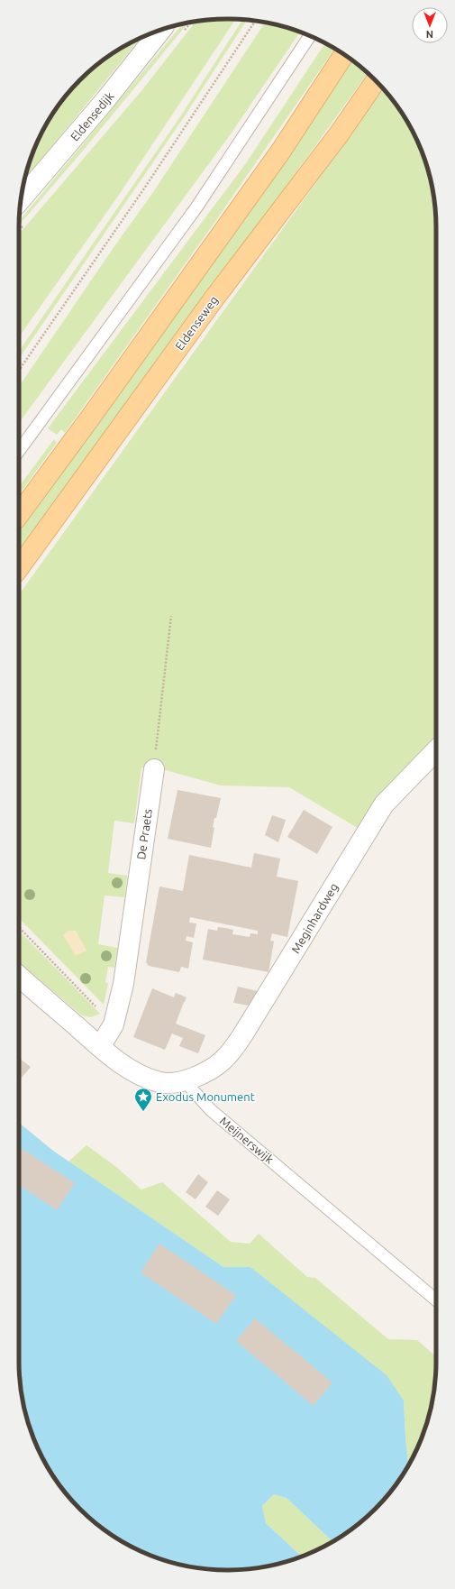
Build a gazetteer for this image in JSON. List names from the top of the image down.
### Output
{
  "streets": {
    "main road": ["Eldenseweg"],
    "street": ["Eldensedijk", "De Praets", "Meginhardweg"],
    "lane": ["Meijnerswijk"]
  },
  "crossings": [
    ["Meginhardweg", "Meijnerswijk"]
  ],
  "places": {
    "place": ["Exodus Monument"]
  },
  "north": "bottom"
}
